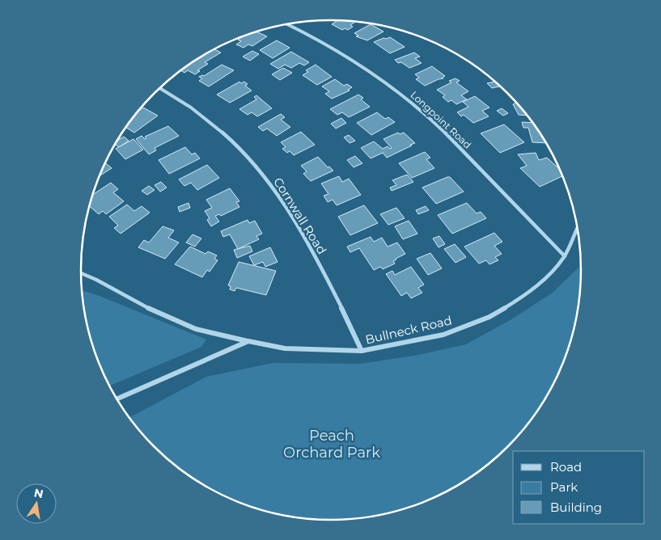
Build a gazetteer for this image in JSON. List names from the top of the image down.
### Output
{
  "streets": {
    "street": ["Longpoint Road", "Cornwall Road", "Bullneck Road"]
  },
  "crossings": [
    ["Longpoint Road", "Bullneck Road"],
    ["Cornwall Road", "Bullneck Road"]
  ],
  "parks": ["Peach Orchard Park"],
  "legend": ["Road", "Park", "Building"],
  "north": "top"
}
